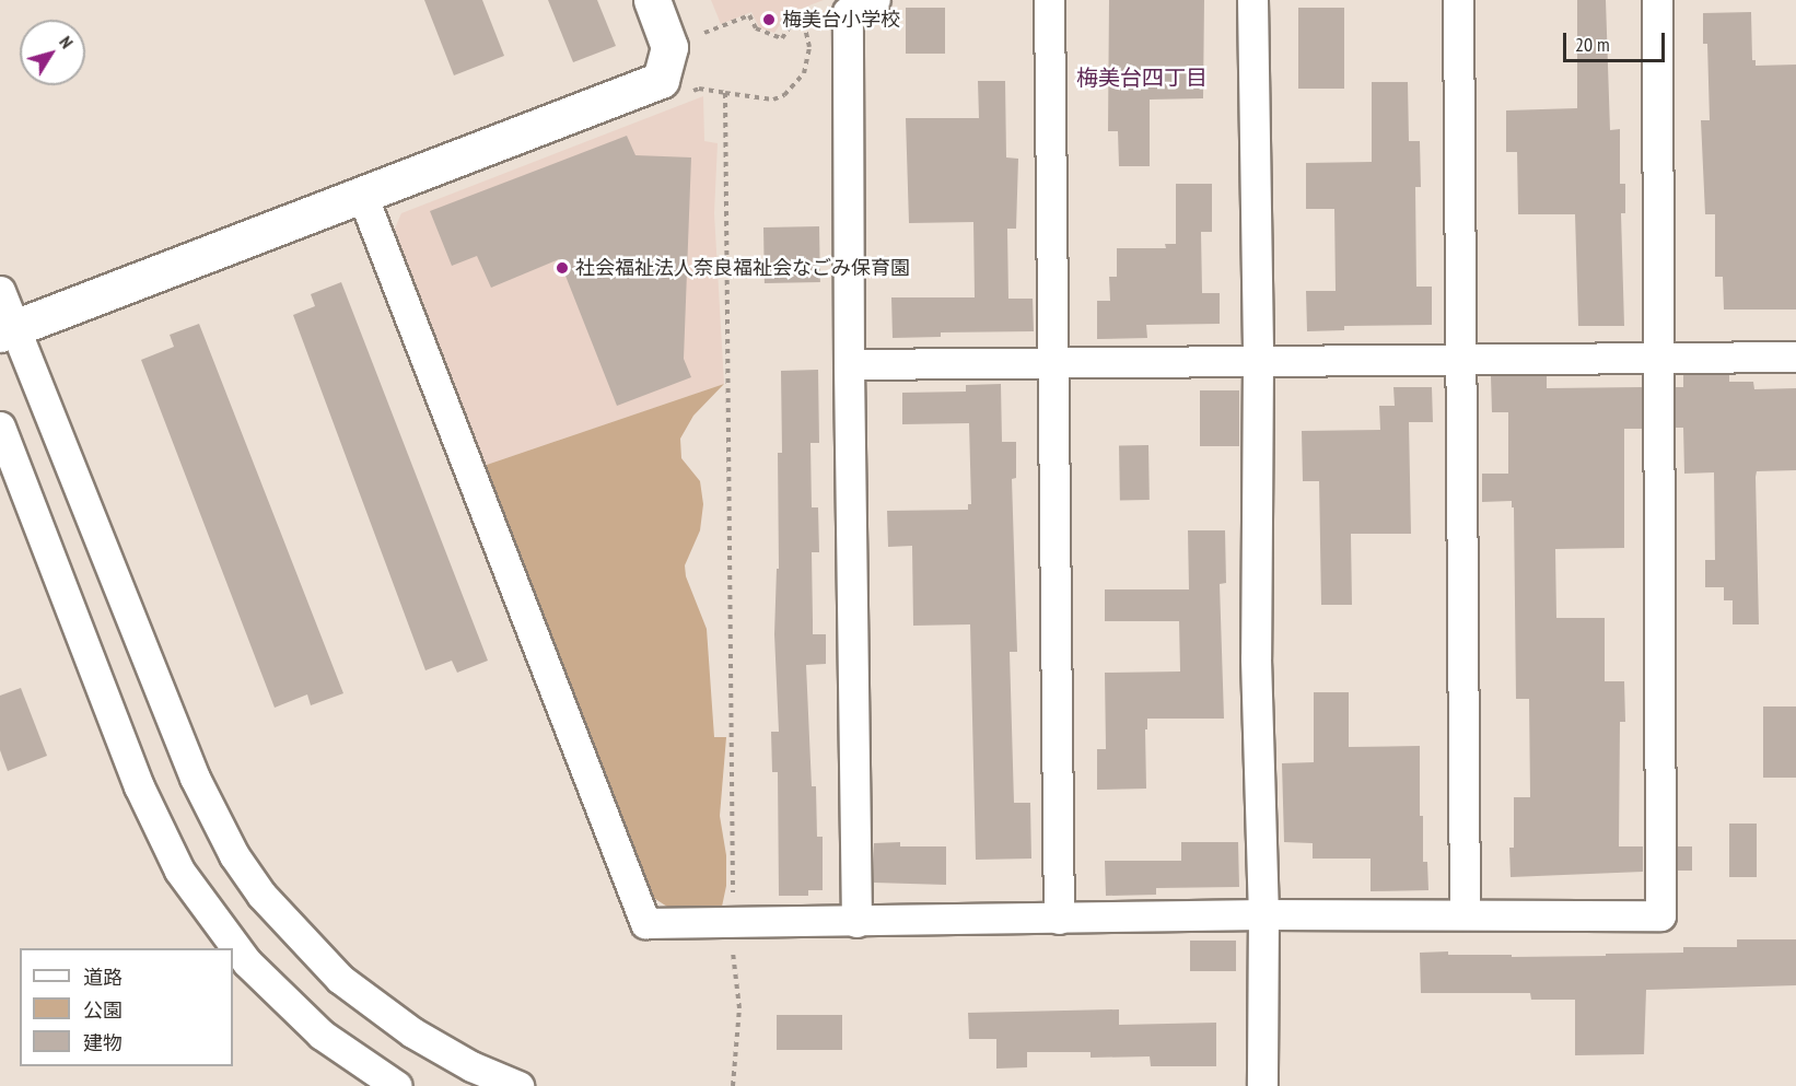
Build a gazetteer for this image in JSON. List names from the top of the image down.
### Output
{
  "districts": ["梅美台四丁目"],
  "places": ["梅美台小学校", "社会福祉法人奈良福祉会なごみ保育園"],
  "legend": ["道路", "公園", "建物"],
  "scale_bar": "20 m",
  "north": "top right"
}
